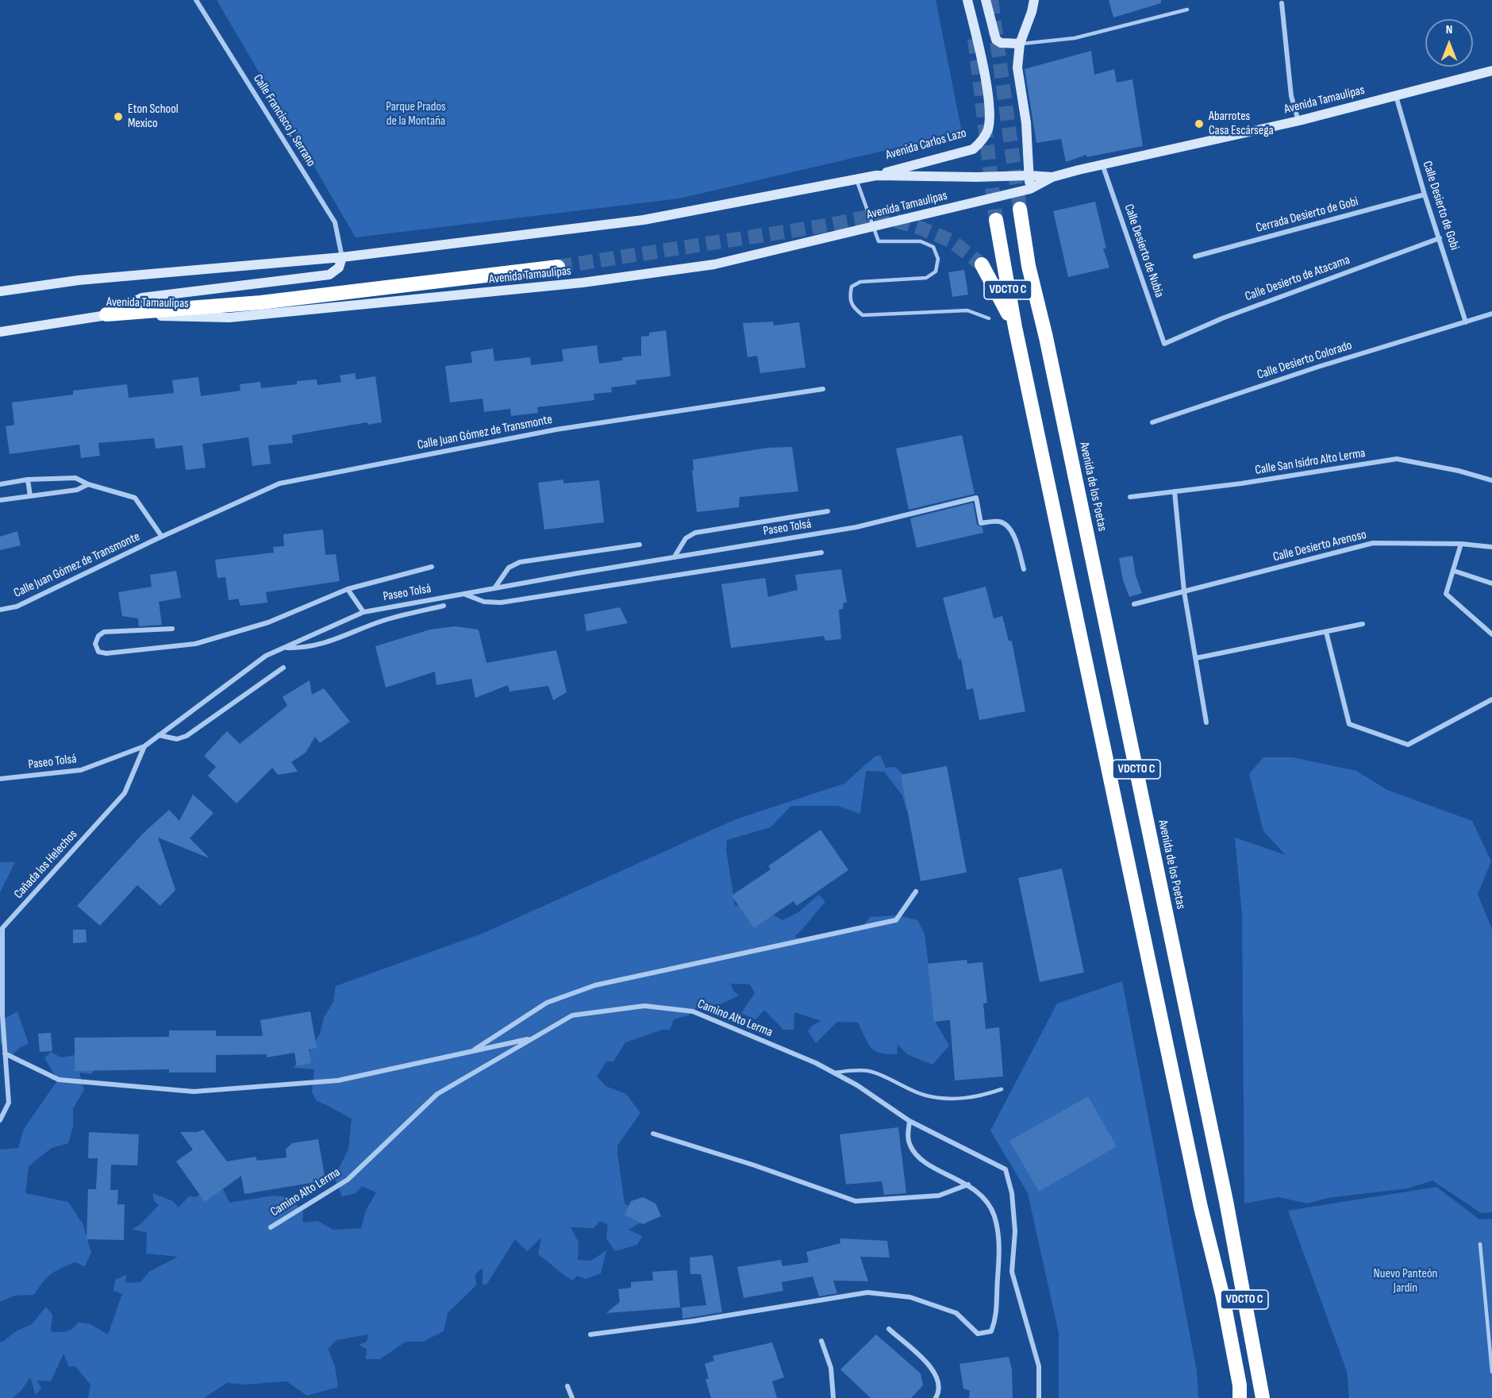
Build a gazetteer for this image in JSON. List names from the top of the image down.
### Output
{
  "streets": {
    "highway": ["VDCTO C", "Avenida de los Poetas"],
    "street": [
      "Avenida Tamaulipas",
      "Calle Francisco J. Serrano",
      "Avenida Carlos Lazo",
      "Calle Desierto de Gobi",
      "Cerrada Desierto de Gobi",
      "Calle Desierto de Nubia",
      "Calle Desierto de Atacama",
      "Calle Desierto Colorado",
      "Calle Juan Gómez de Transmonte",
      "Calle San Isidro Alto Lerma",
      "Paseo Tolsá",
      "Calle Desierto Arenoso",
      "Cañada los Helechos",
      "Camino Alto Lerma"
    ]
  },
  "crossings": [
    ["Avenida Tamaulipas", "Calle Francisco J. Serrano"],
    ["Avenida Tamaulipas", "Avenida Carlos Lazo"],
    ["Avenida Tamaulipas", "Calle Desierto de Gobi"],
    ["Avenida Tamaulipas", "Calle Desierto de Nubia"],
    ["Calle Desierto de Gobi", "Cerrada Desierto de Gobi"],
    ["Calle Desierto de Gobi", "Calle Desierto de Atacama"],
    ["Calle Desierto de Gobi", "Calle Desierto Colorado"],
    ["Calle Desierto de Nubia", "Calle Desierto de Atacama"],
    ["Paseo Tolsá", "Cañada los Helechos"]
  ],
  "parks": ["Parque Prados de la Montaña", "Nuevo Panteón Jardín"],
  "places": ["Eton School Mexico", "Abarrotes Casa Escársega"],
  "north": "top"
}
